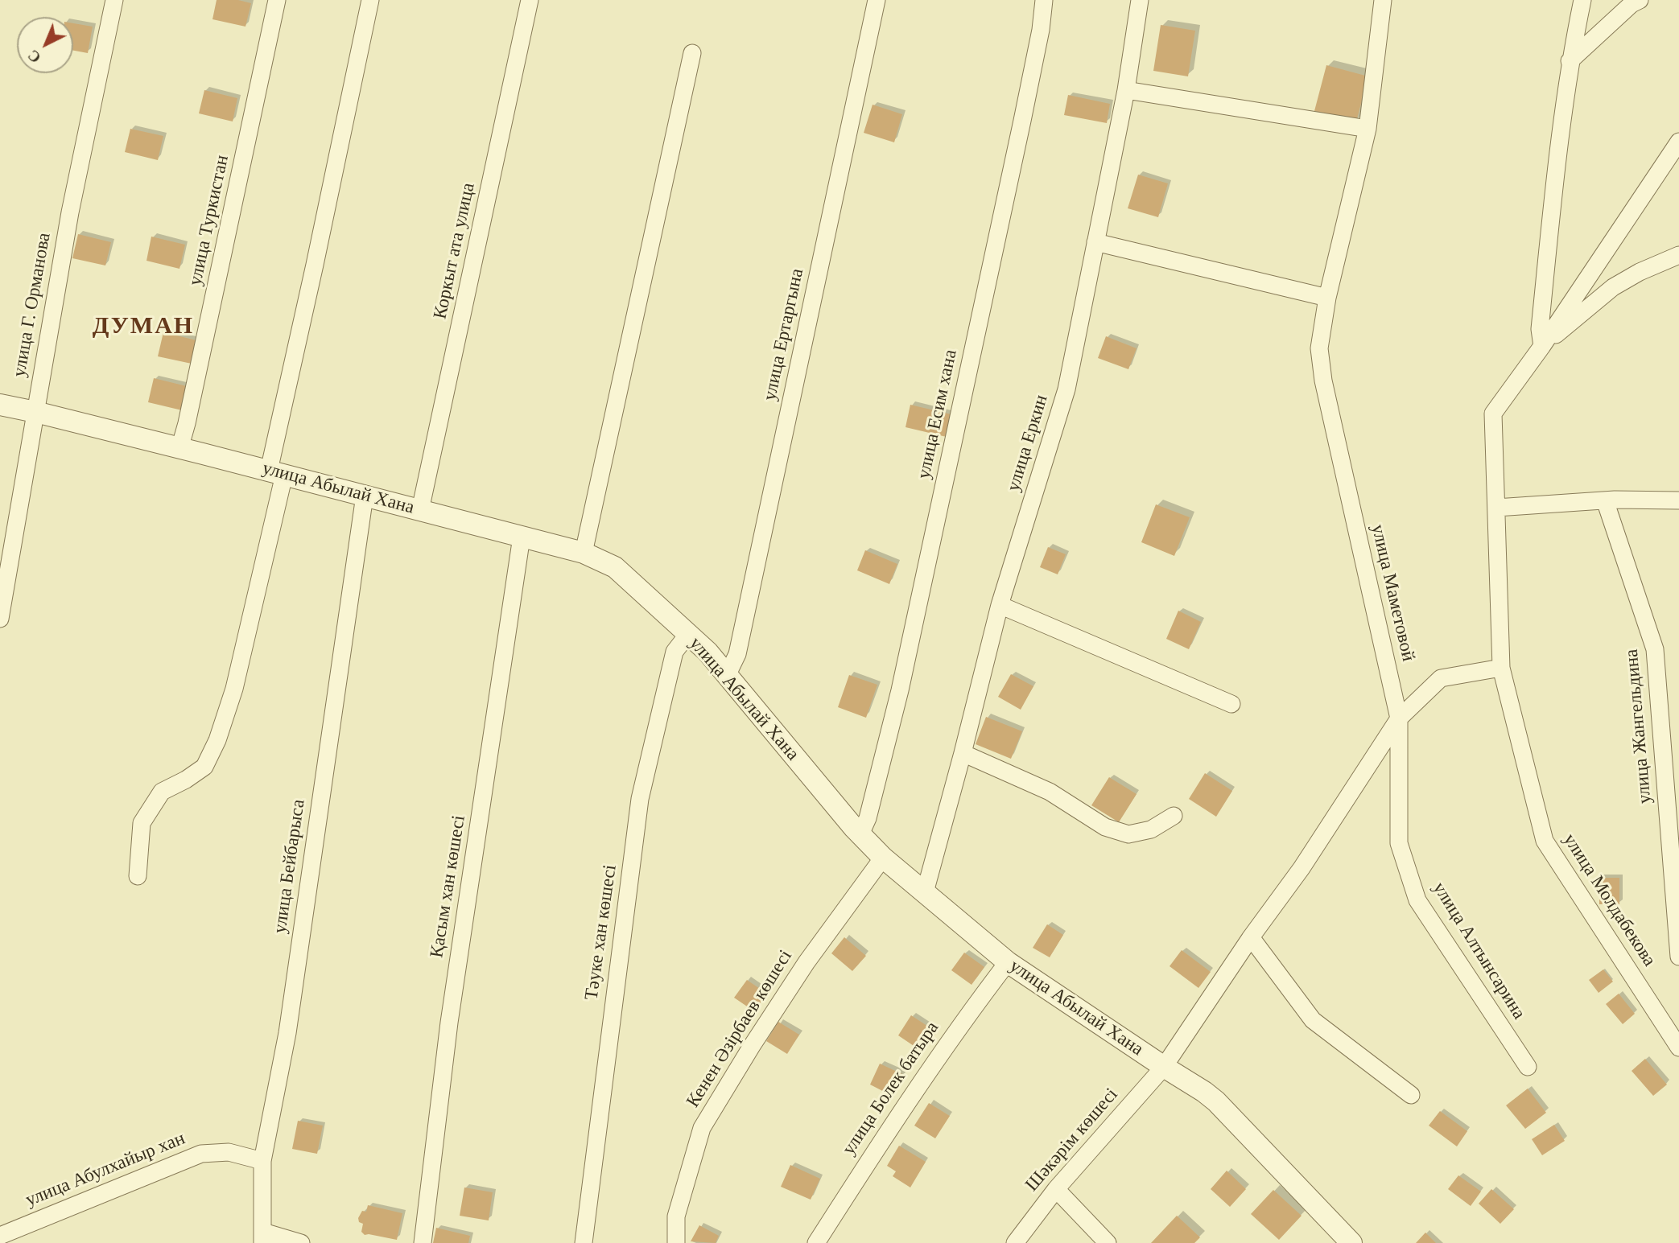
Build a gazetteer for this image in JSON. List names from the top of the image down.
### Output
{
  "streets": {
    "street": [
      "улица Туркистан",
      "Коркыт ата улица",
      "улица Г. Орманова",
      "улица Ертаргына",
      "улица Есим хана",
      "улица Еркин",
      "улица Абылай Хана",
      "улица Маметовой",
      "улица Жангельдина",
      "улица Бейбарыса",
      "Қасым хан көшесі",
      "улица Молдабекова",
      "Тәуке хан көшесі",
      "улица Алтынсарина",
      "Кенен Әзірбаев көшесі",
      "улица Болек батыра",
      "Шәкәрім көшесі",
      "улица Абулхайыр хан"
    ]
  },
  "crossings": [
    ["улица Туркистан", "улица Абылай Хана"],
    ["Коркыт ата улица", "улица Абылай Хана"],
    ["улица Г. Орманова", "улица Абылай Хана"],
    ["улица Ертаргына", "улица Абылай Хана"],
    ["улица Есим хана", "улица Абылай Хана"],
    ["улица Еркин", "улица Абылай Хана"],
    ["улица Абылай Хана", "улица Бейбарыса"],
    ["улица Абылай Хана", "Қасым хан көшесі"],
    ["улица Абылай Хана", "Тәуке хан көшесі"],
    ["улица Абылай Хана", "Кенен Әзірбаев көшесі"],
    ["улица Абылай Хана", "улица Болек батыра"],
    ["улица Абылай Хана", "Шәкәрім көшесі"],
    ["улица Маметовой", "улица Алтынсарина"],
    ["улица Бейбарыса", "улица Абулхайыр хан"]
  ],
  "districts": ["ДУМАН"],
  "north": "bottom left"
}
